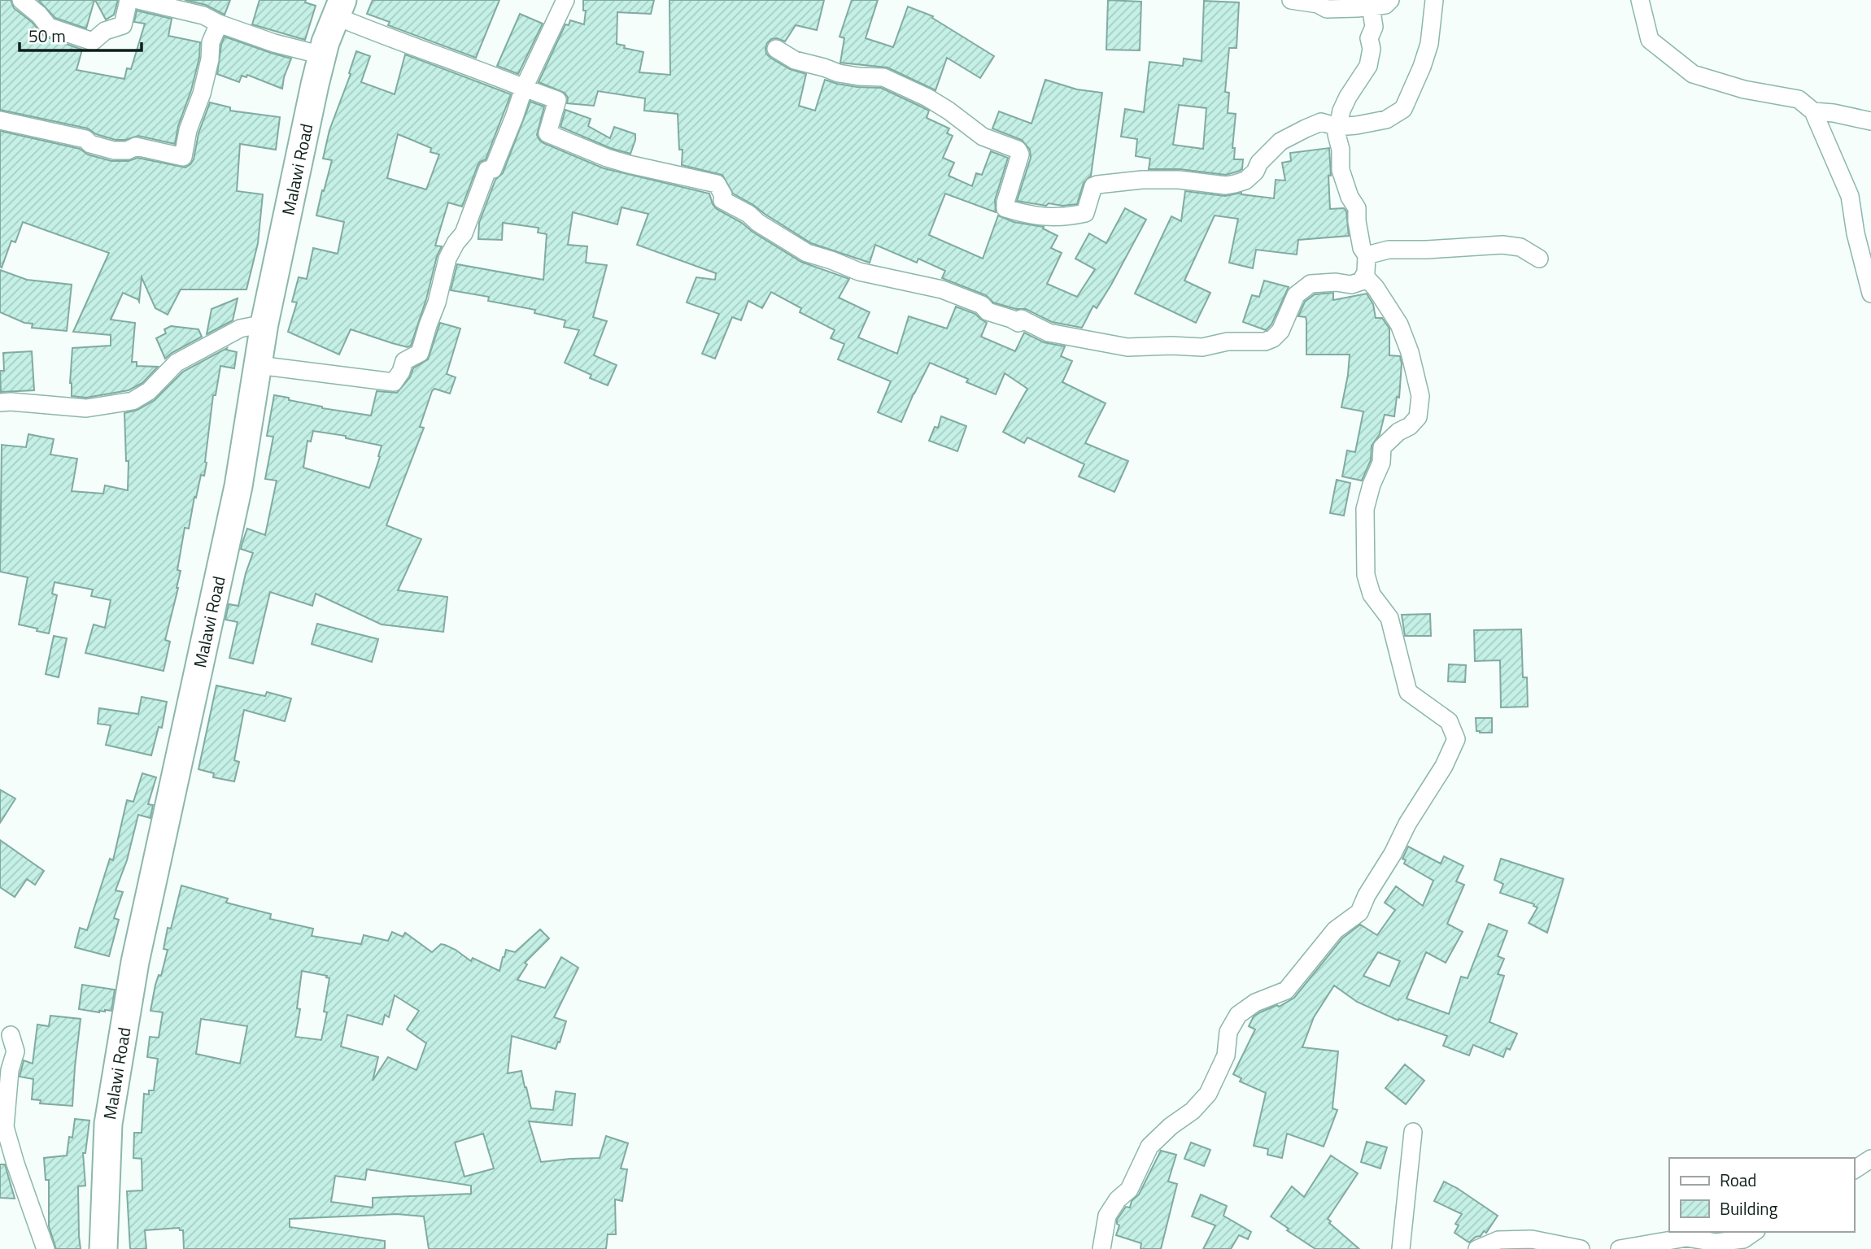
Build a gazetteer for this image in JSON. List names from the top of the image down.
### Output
{
  "streets": {
    "main road": ["Malawi Road"]
  },
  "legend": ["Road", "Building"],
  "scale_bar": "50 m"
}
